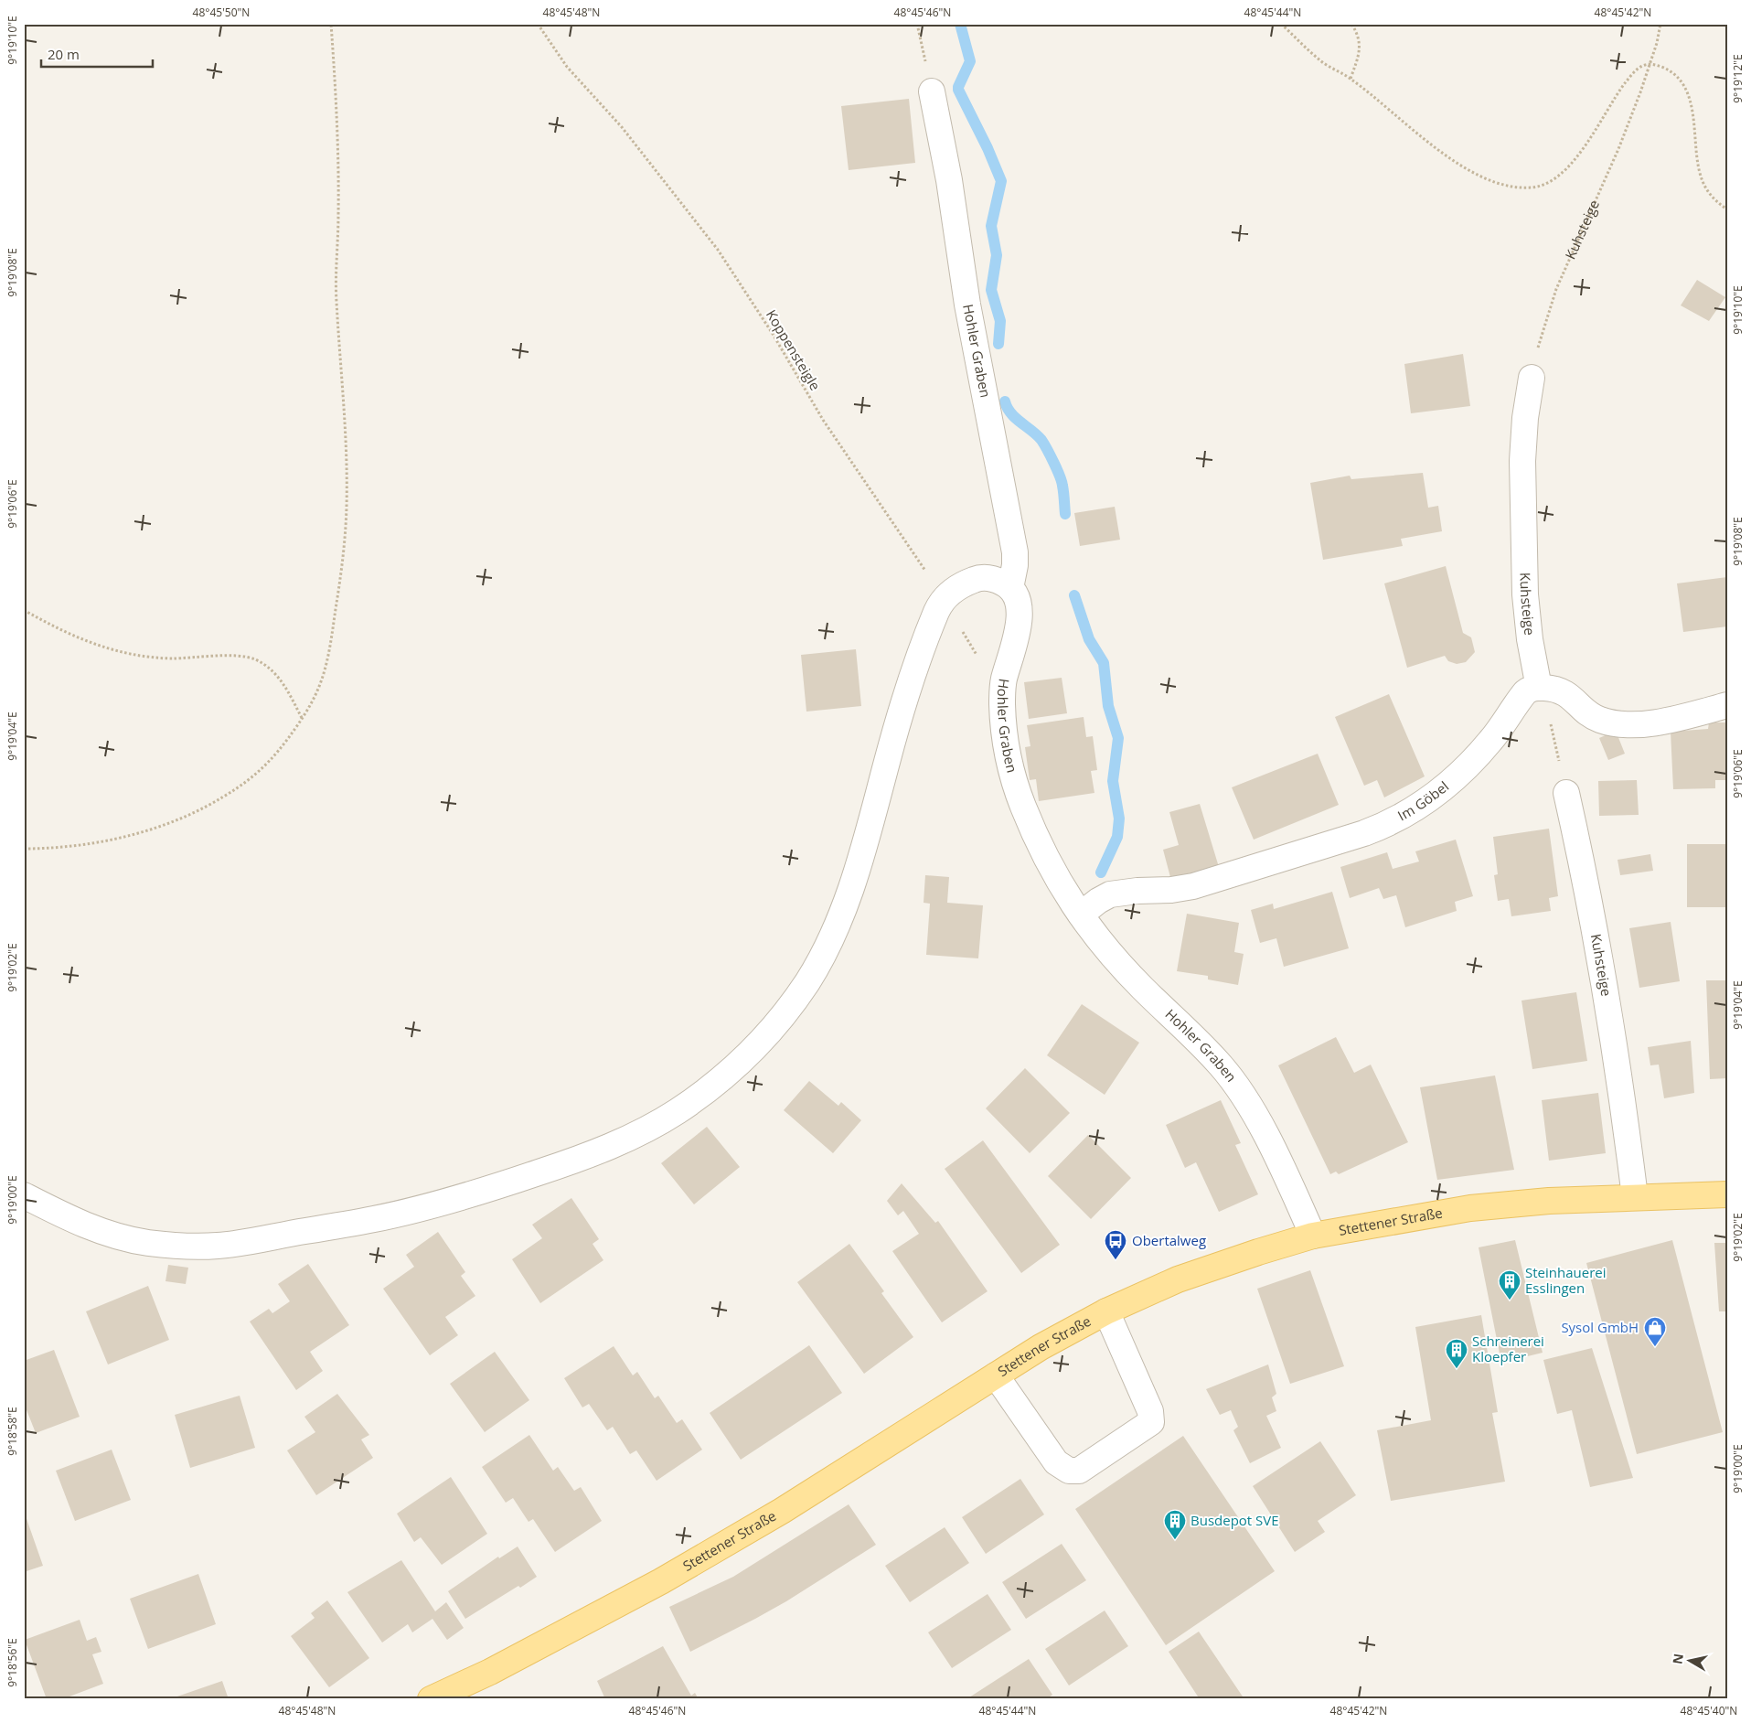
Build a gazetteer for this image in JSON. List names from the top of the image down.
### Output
{
  "streets": {
    "main road": ["Stettener Straße"],
    "street": ["Kuhsteige", "Hohler Graben", "Im Göbel"],
    "path": ["Koppensteigle"]
  },
  "crossings": [
    ["Kuhsteige", "Im Göbel"],
    ["Kuhsteige", "Stettener Straße"],
    ["Hohler Graben", "Im Göbel"],
    ["Hohler Graben", "Stettener Straße"]
  ],
  "places": {
    "bus stop": ["Obertalweg"],
    "building": ["Steinhauerei Esslingen", "Schreinerei Kloepfer", "Busdepot SVE"],
    "shop": ["Sysol GmbH"]
  },
  "scale_bar": "20 m",
  "north": "left",
  "coordinates": [
    "48°45'50\"N",
    "48°45'48\"N",
    "48°45'46\"N",
    "48°45'44\"N",
    "48°45'42\"N",
    "9°19'10\"E",
    "9°19'12\"E",
    "9°19'08\"E",
    "9°19'06\"E",
    "9°19'04\"E",
    "9°19'02\"E",
    "9°19'00\"E",
    "9°18'58\"E",
    "9°18'56\"E",
    "48°45'40\"N"
  ]
}
